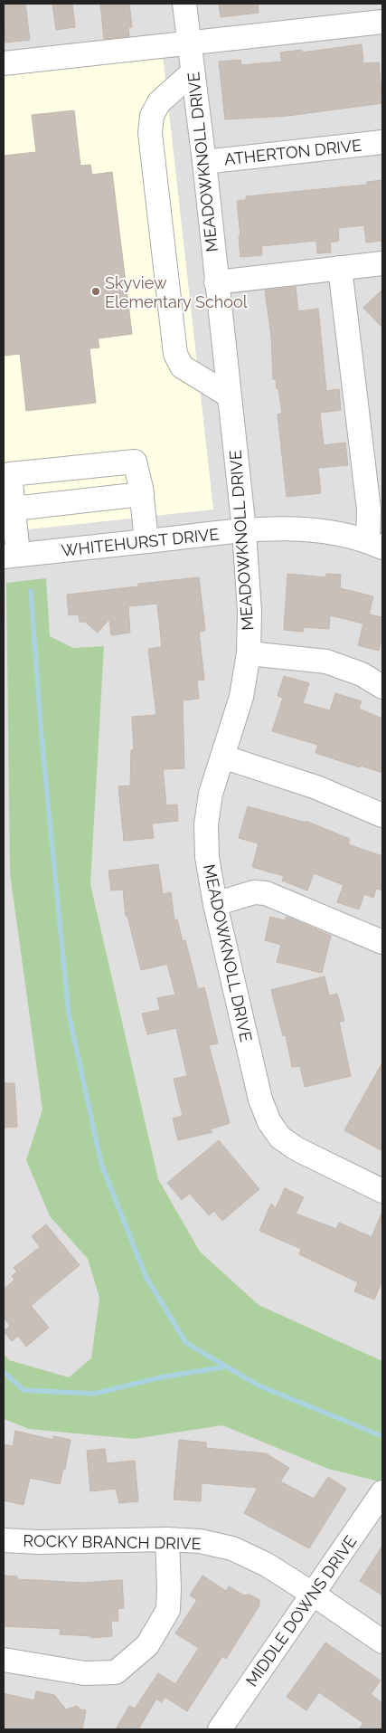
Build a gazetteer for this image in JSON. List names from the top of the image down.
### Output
{
  "streets": {
    "street": [
      "ATHERTON DRIVE",
      "MEADOWKNOLL DRIVE",
      "WHITEHURST DRIVE",
      "ROCKY BRANCH DRIVE",
      "MIDDLE DOWNS DRIVE"
    ]
  },
  "crossings": [
    ["ATHERTON DRIVE", "MEADOWKNOLL DRIVE"],
    ["MEADOWKNOLL DRIVE", "WHITEHURST DRIVE"],
    ["ROCKY BRANCH DRIVE", "MIDDLE DOWNS DRIVE"]
  ],
  "places": ["Skyview Elementary School"]
}
